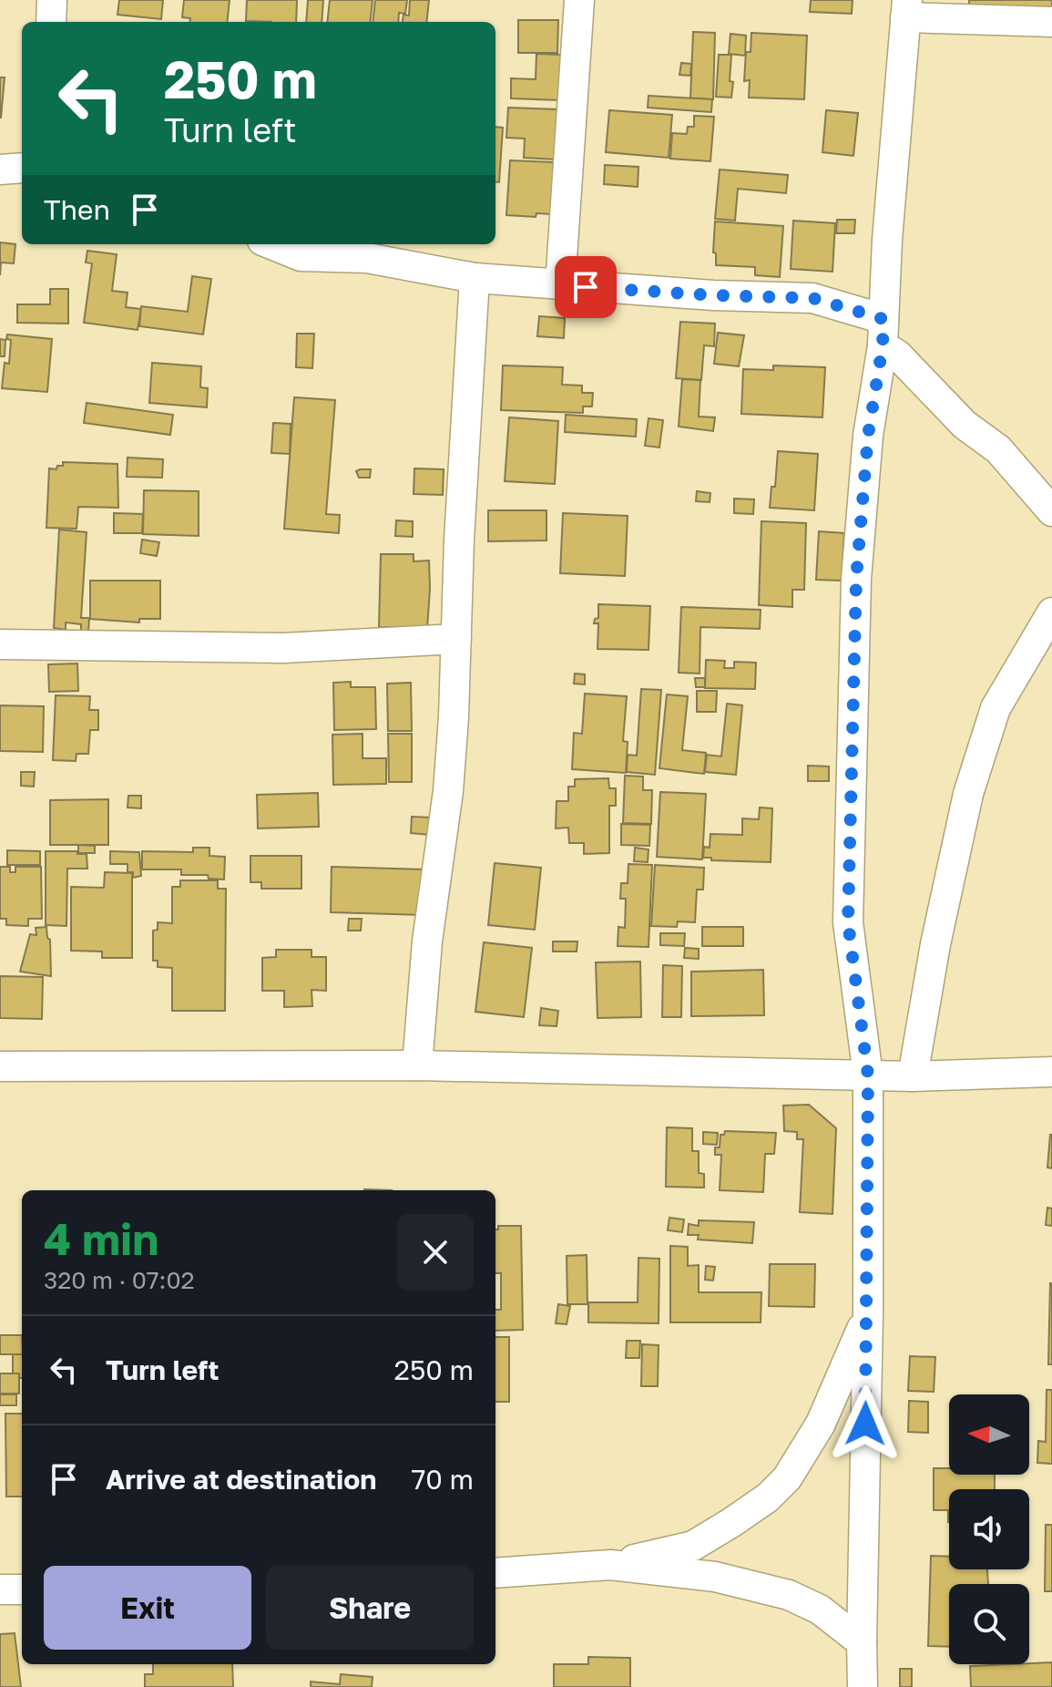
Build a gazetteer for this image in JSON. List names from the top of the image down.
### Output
{
  "north": "left",
  "page": {
    "turn": ["250 m", "Turn left"],
    "then": "Then",
    "heading": ["4 min", "320 m · 07:02"],
    "list": [
      {
        "name": "Turn left",
        "value": "250 m"
      },
      {
        "name": "Arrive at destination",
        "value": "70 m"
      }
    ],
    "buttons": ["Exit", "Share"]
  }
}
